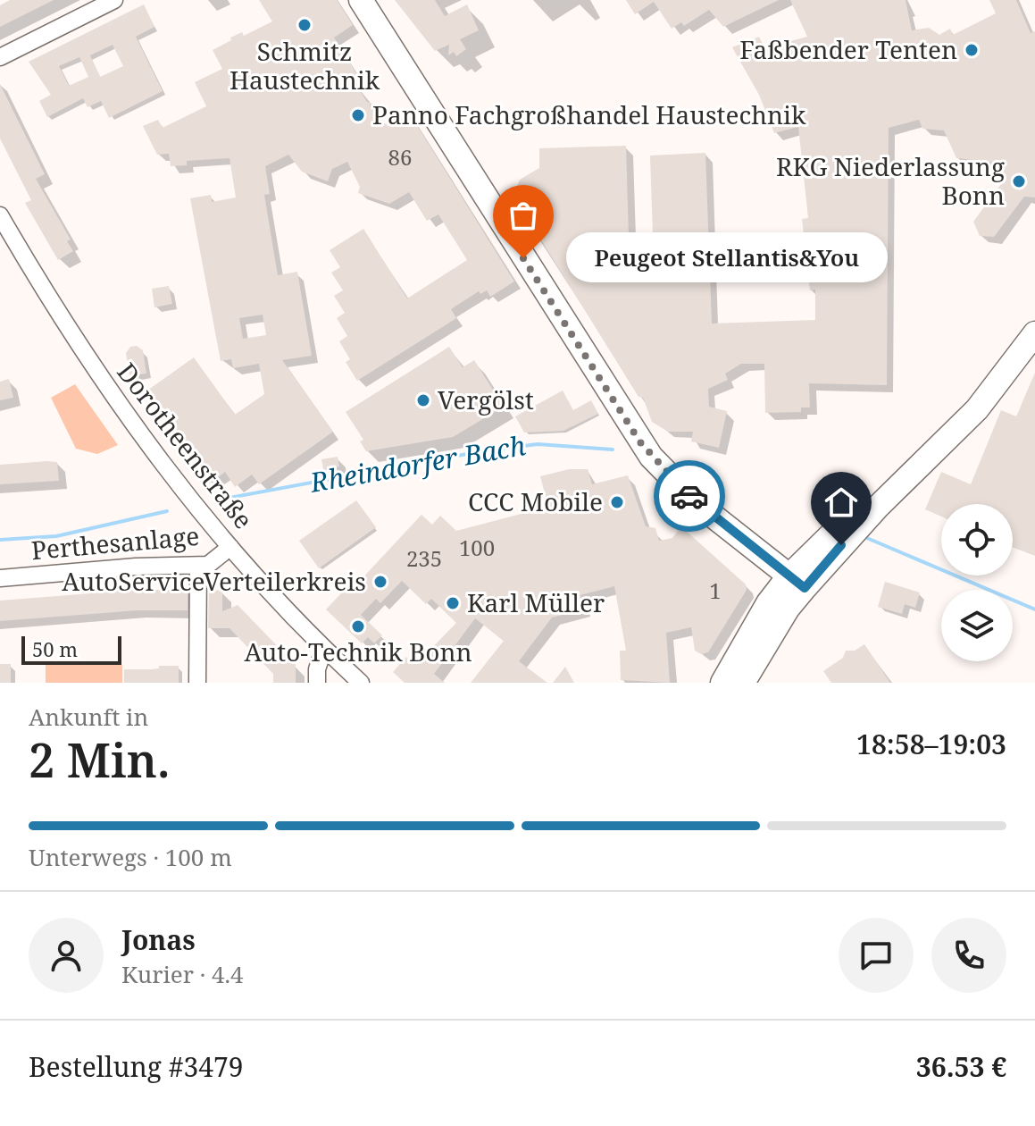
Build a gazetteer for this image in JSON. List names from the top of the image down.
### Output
{
  "streets": {
    "street": ["Dorotheenstraße", "Perthesanlage"]
  },
  "crossings": [
    ["Dorotheenstraße", "Perthesanlage"]
  ],
  "water": ["Rheindorfer Bach"],
  "places": [
    "Schmitz Haustechnik",
    "Faßbender Tenten",
    "Panno Fachgroßhandel Haustechnik",
    "RKG Niederlassung Bonn",
    "Peugeot Stellantis&You",
    "Vergölst",
    "CCC Mobile",
    "AutoServiceVerteilerkreis",
    "Karl Müller",
    "Auto-Technik Bonn"
  ],
  "house_numbers": [
    "86",
    "100",
    "235",
    "1"
  ],
  "scale_bar": "50 m",
  "page": {
    "bubble": "Peugeot Stellantis&You",
    "scale": "50 m",
    "heading": ["2 Min.", "Ankunft in", "18:58–19:03"],
    "panel": [
      "Jonas",
      "Kurier · 4.4",
      "Bestellung #3479",
      "36.53 €"
    ],
    "bar": "Unterwegs · 100 m"
  }
}
